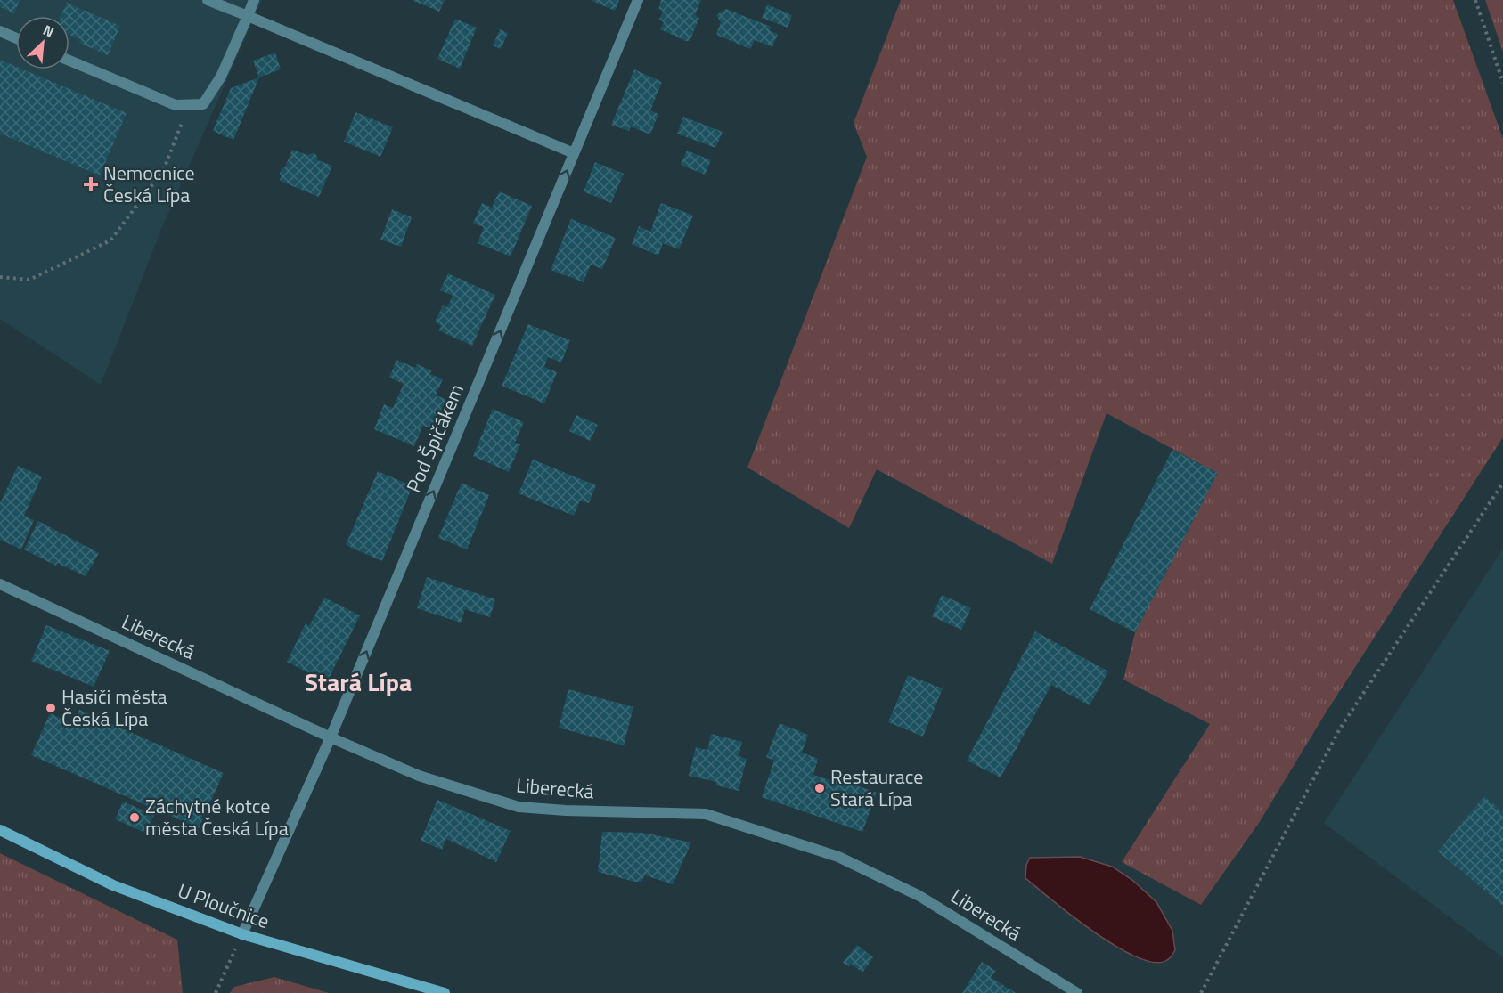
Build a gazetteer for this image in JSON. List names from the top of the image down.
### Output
{
  "streets": {
    "main road": ["U Ploučnice"],
    "street": ["Pod Špičákem", "Liberecká"]
  },
  "crossings": [
    ["Pod Špičákem", "Liberecká"],
    ["Pod Špičákem", "U Ploučnice"]
  ],
  "one_way": ["Pod Špičákem"],
  "districts": ["Stará Lípa"],
  "places": {
    "health": ["Nemocnice Česká Lípa"],
    "other": ["Hasiči města Česká Lípa", "Restaurace Stará Lípa", "Záchytné kotce města Česká Lípa"]
  },
  "north": "top right"
}
